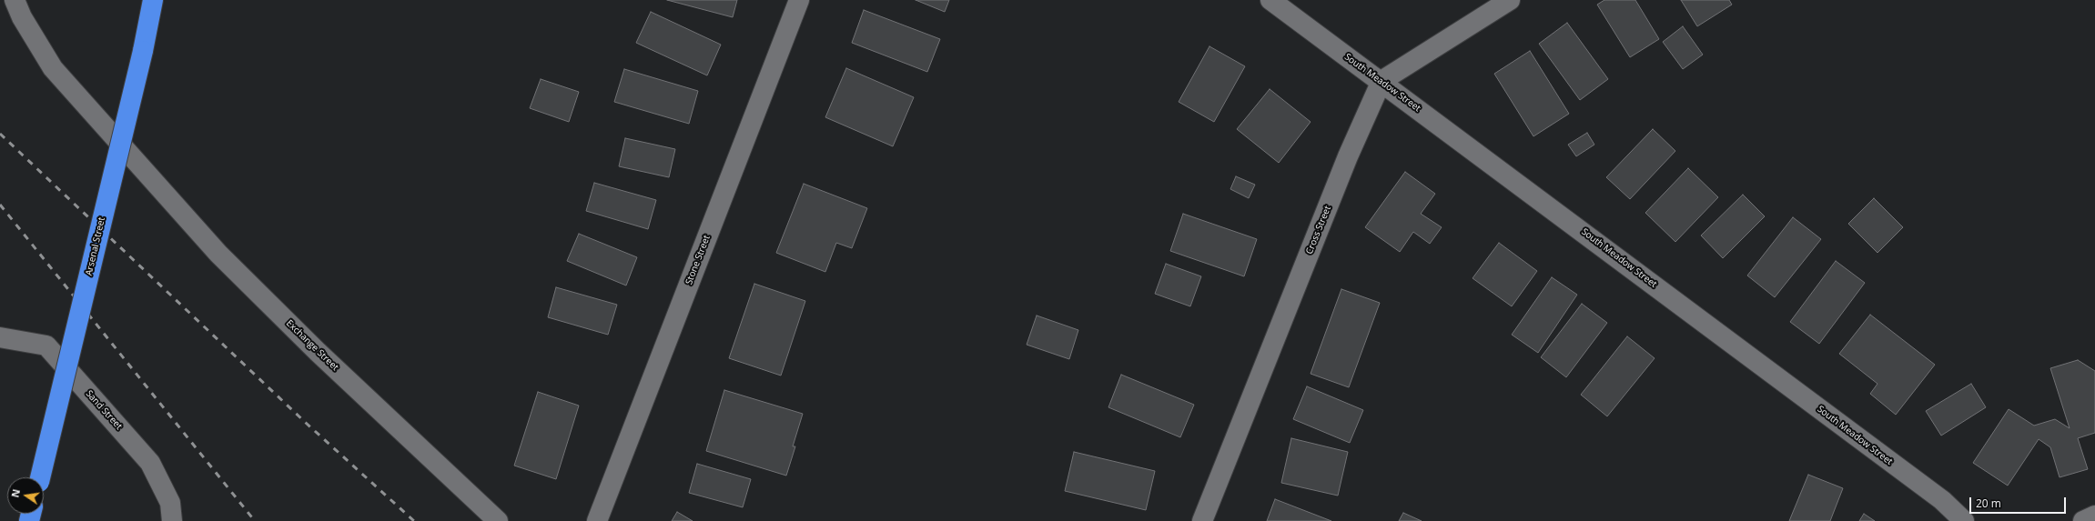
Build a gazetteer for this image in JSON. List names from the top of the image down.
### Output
{
  "streets": {
    "highway": ["Arsenal Street"],
    "street": [
      "South Meadow Street",
      "Cross Street",
      "Stone Street",
      "Exchange Street",
      "Sand Street"
    ]
  },
  "crossings": [
    ["South Meadow Street", "Cross Street"]
  ],
  "scale_bar": "20 m",
  "north": "left"
}
